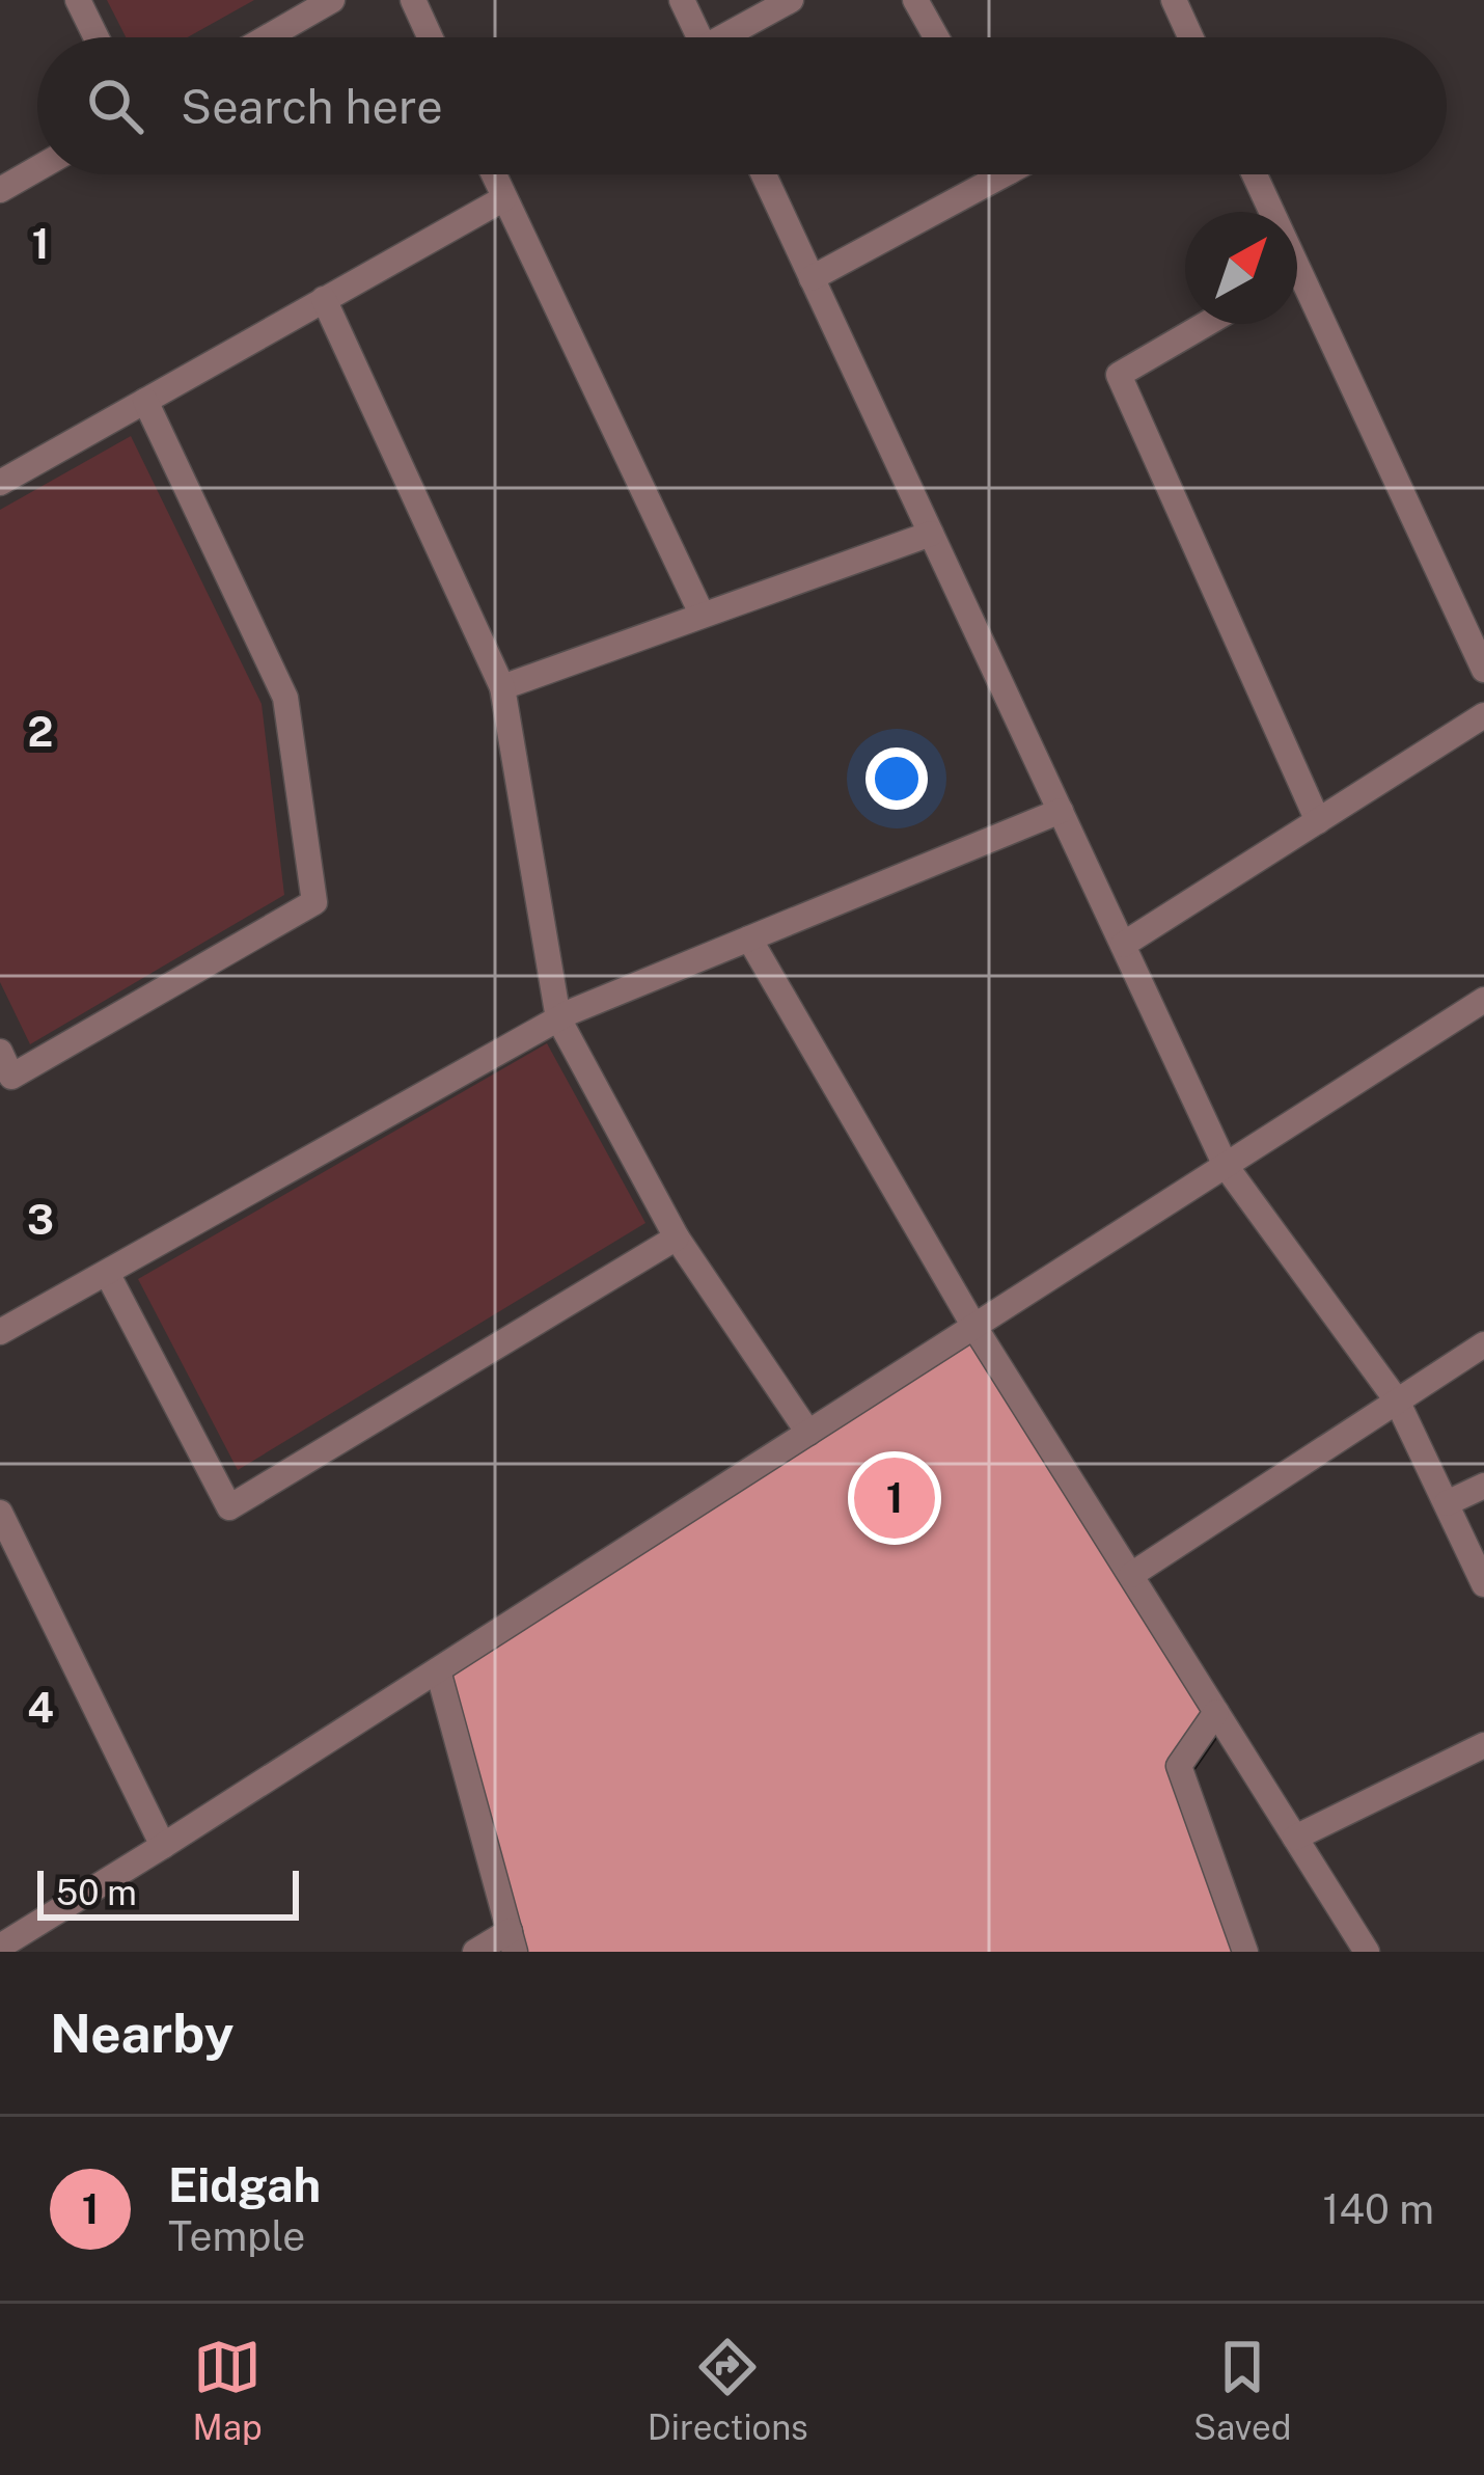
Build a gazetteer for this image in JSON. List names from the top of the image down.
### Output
{
  "scale_bar": "50 m",
  "north": "top right",
  "page": {
    "search": "Search here",
    "pins": "1",
    "scale": "50 m",
    "heading": "Nearby",
    "list": [
      {
        "mark": "1",
        "name": "Eidgah",
        "note": "Temple",
        "value": "140 m"
      }
    ],
    "nav": ["Map", "Directions", "Saved"]
  },
  "grid": {
    "rows": [
      "1",
      "2",
      "3",
      "4"
    ]
  }
}
